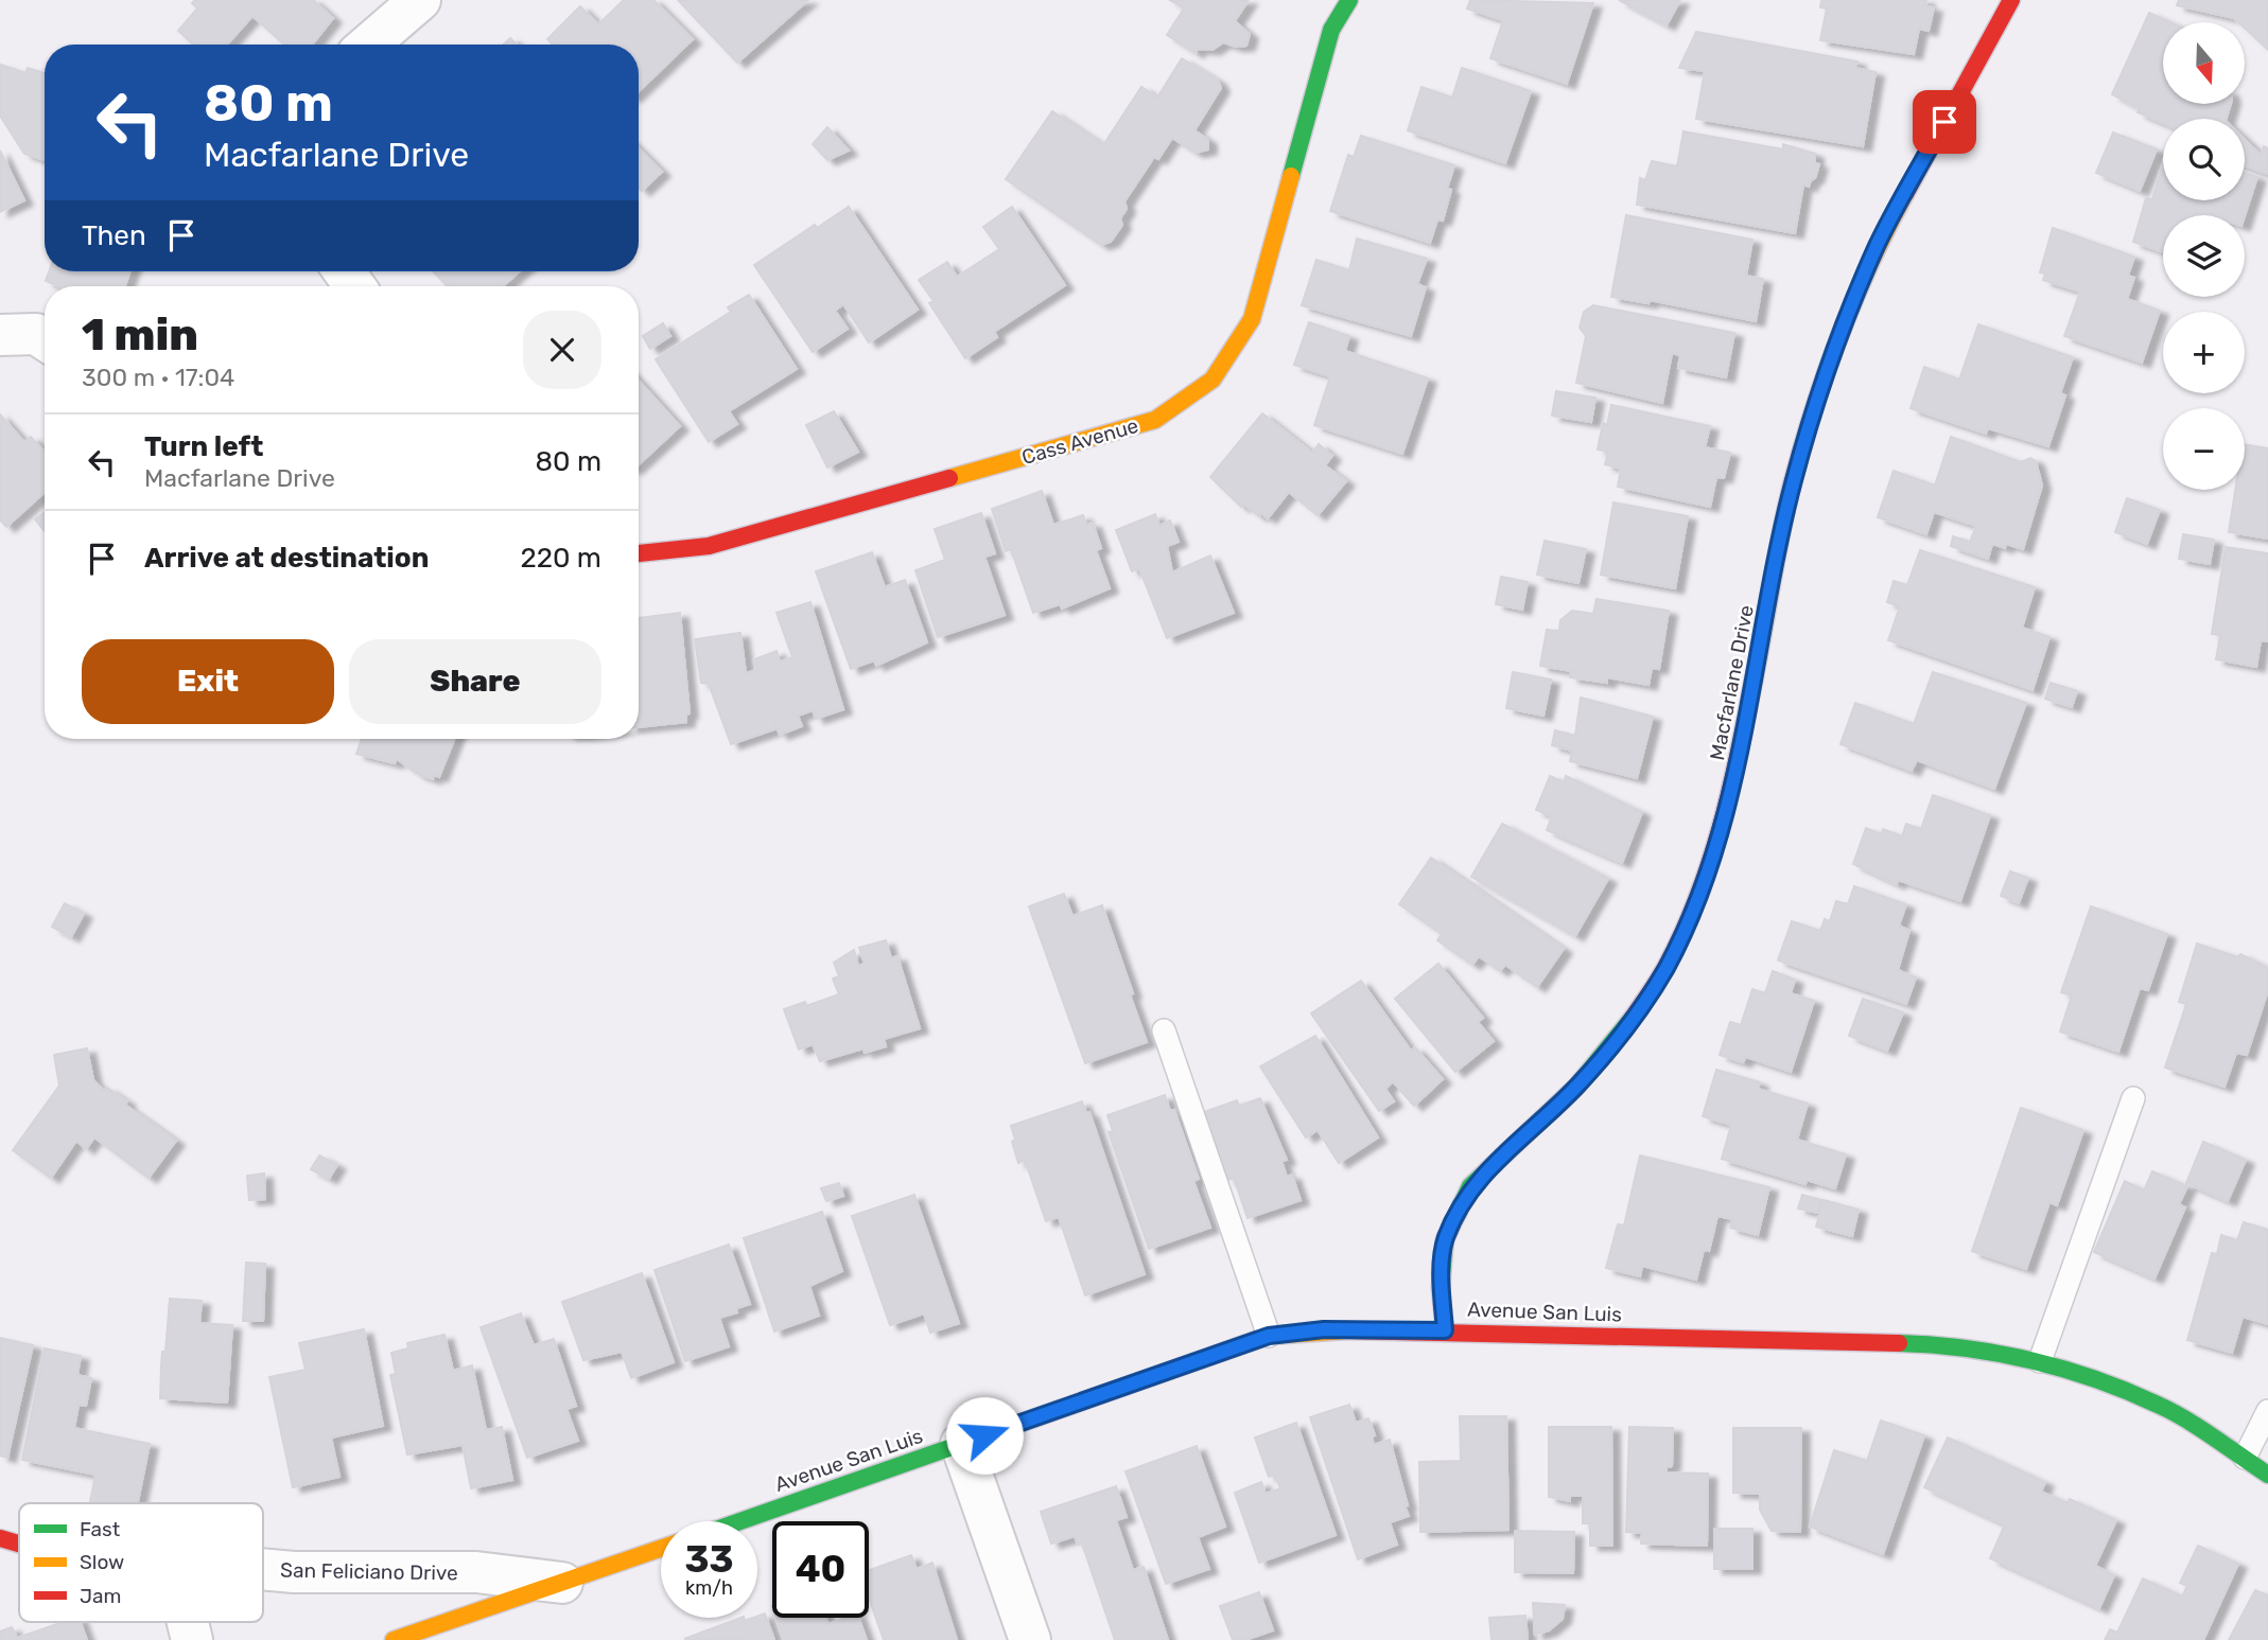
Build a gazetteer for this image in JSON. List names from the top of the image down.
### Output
{
  "streets": {
    "street": [
      "Cass Avenue",
      "Macfarlane Drive",
      "Avenue San Luis",
      "San Feliciano Drive"
    ]
  },
  "crossings": [
    ["Macfarlane Drive", "Avenue San Luis"]
  ],
  "legend": ["Fast", "Slow", "Jam"],
  "north": "bottom",
  "page": {
    "map_buttons": ["+", "−"],
    "turn": ["80 m", "Macfarlane Drive"],
    "then": "Then",
    "heading": ["1 min", "300 m · 17:04"],
    "list": [
      {
        "name": "Turn left",
        "note": "Macfarlane Drive",
        "value": "80 m"
      },
      {
        "name": "Arrive at destination",
        "value": "220 m"
      }
    ],
    "buttons": ["Exit", "Share"],
    "speed": "33 km/h",
    "limit": "40"
  }
}
